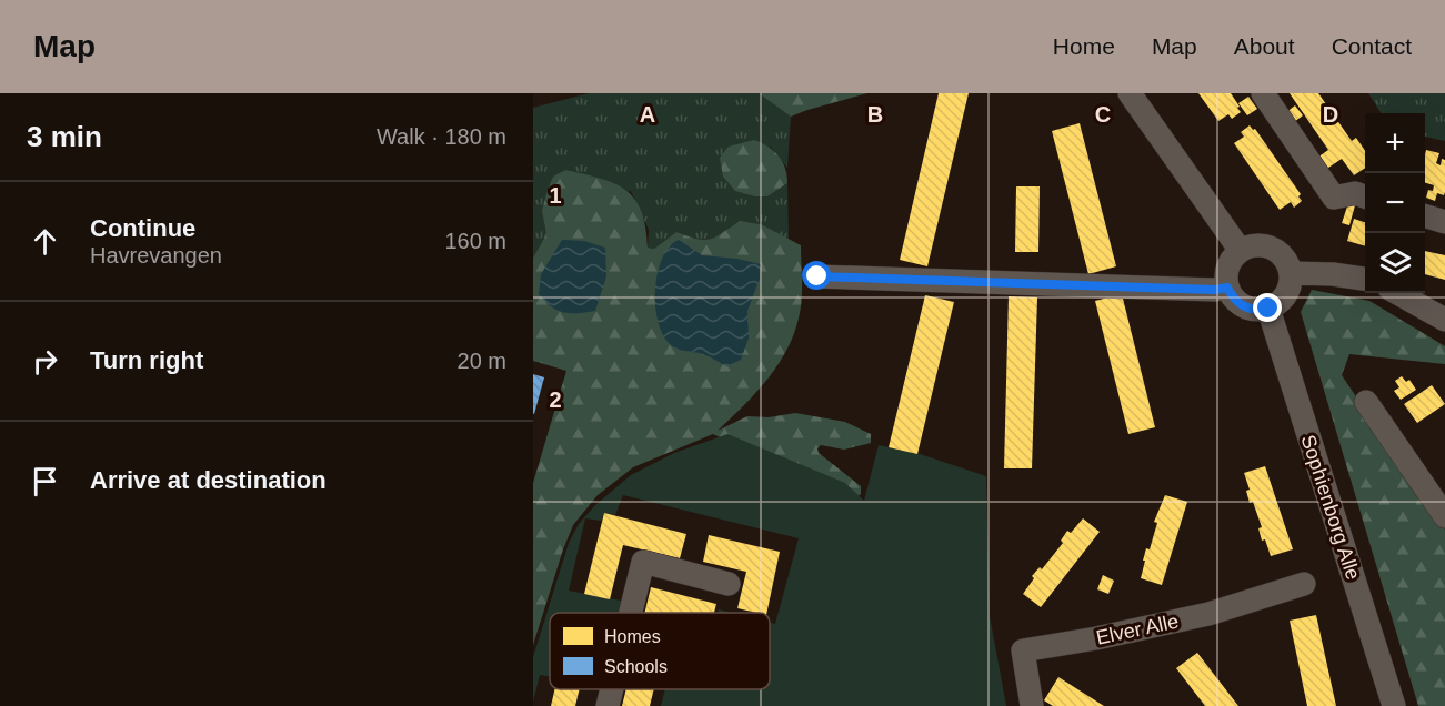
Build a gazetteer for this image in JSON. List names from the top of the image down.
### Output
{
  "streets": {
    "street": ["Sophienborg Alle", "Elver Alle"]
  },
  "legend": ["Homes", "Schools"],
  "page": {
    "header": "Map",
    "nav": [
      "Home",
      "Map",
      "About",
      "Contact"
    ],
    "heading": ["3 min", "Walk · 180 m"],
    "map_buttons": ["+", "−"],
    "list": [
      ["Continue", "Havrevangen", "160 m"],
      ["Turn right", "20 m"],
      "Arrive at destination"
    ]
  },
  "grid": {
    "columns": [
      "A",
      "B",
      "C",
      "D"
    ],
    "rows": ["1", "2"]
  }
}
